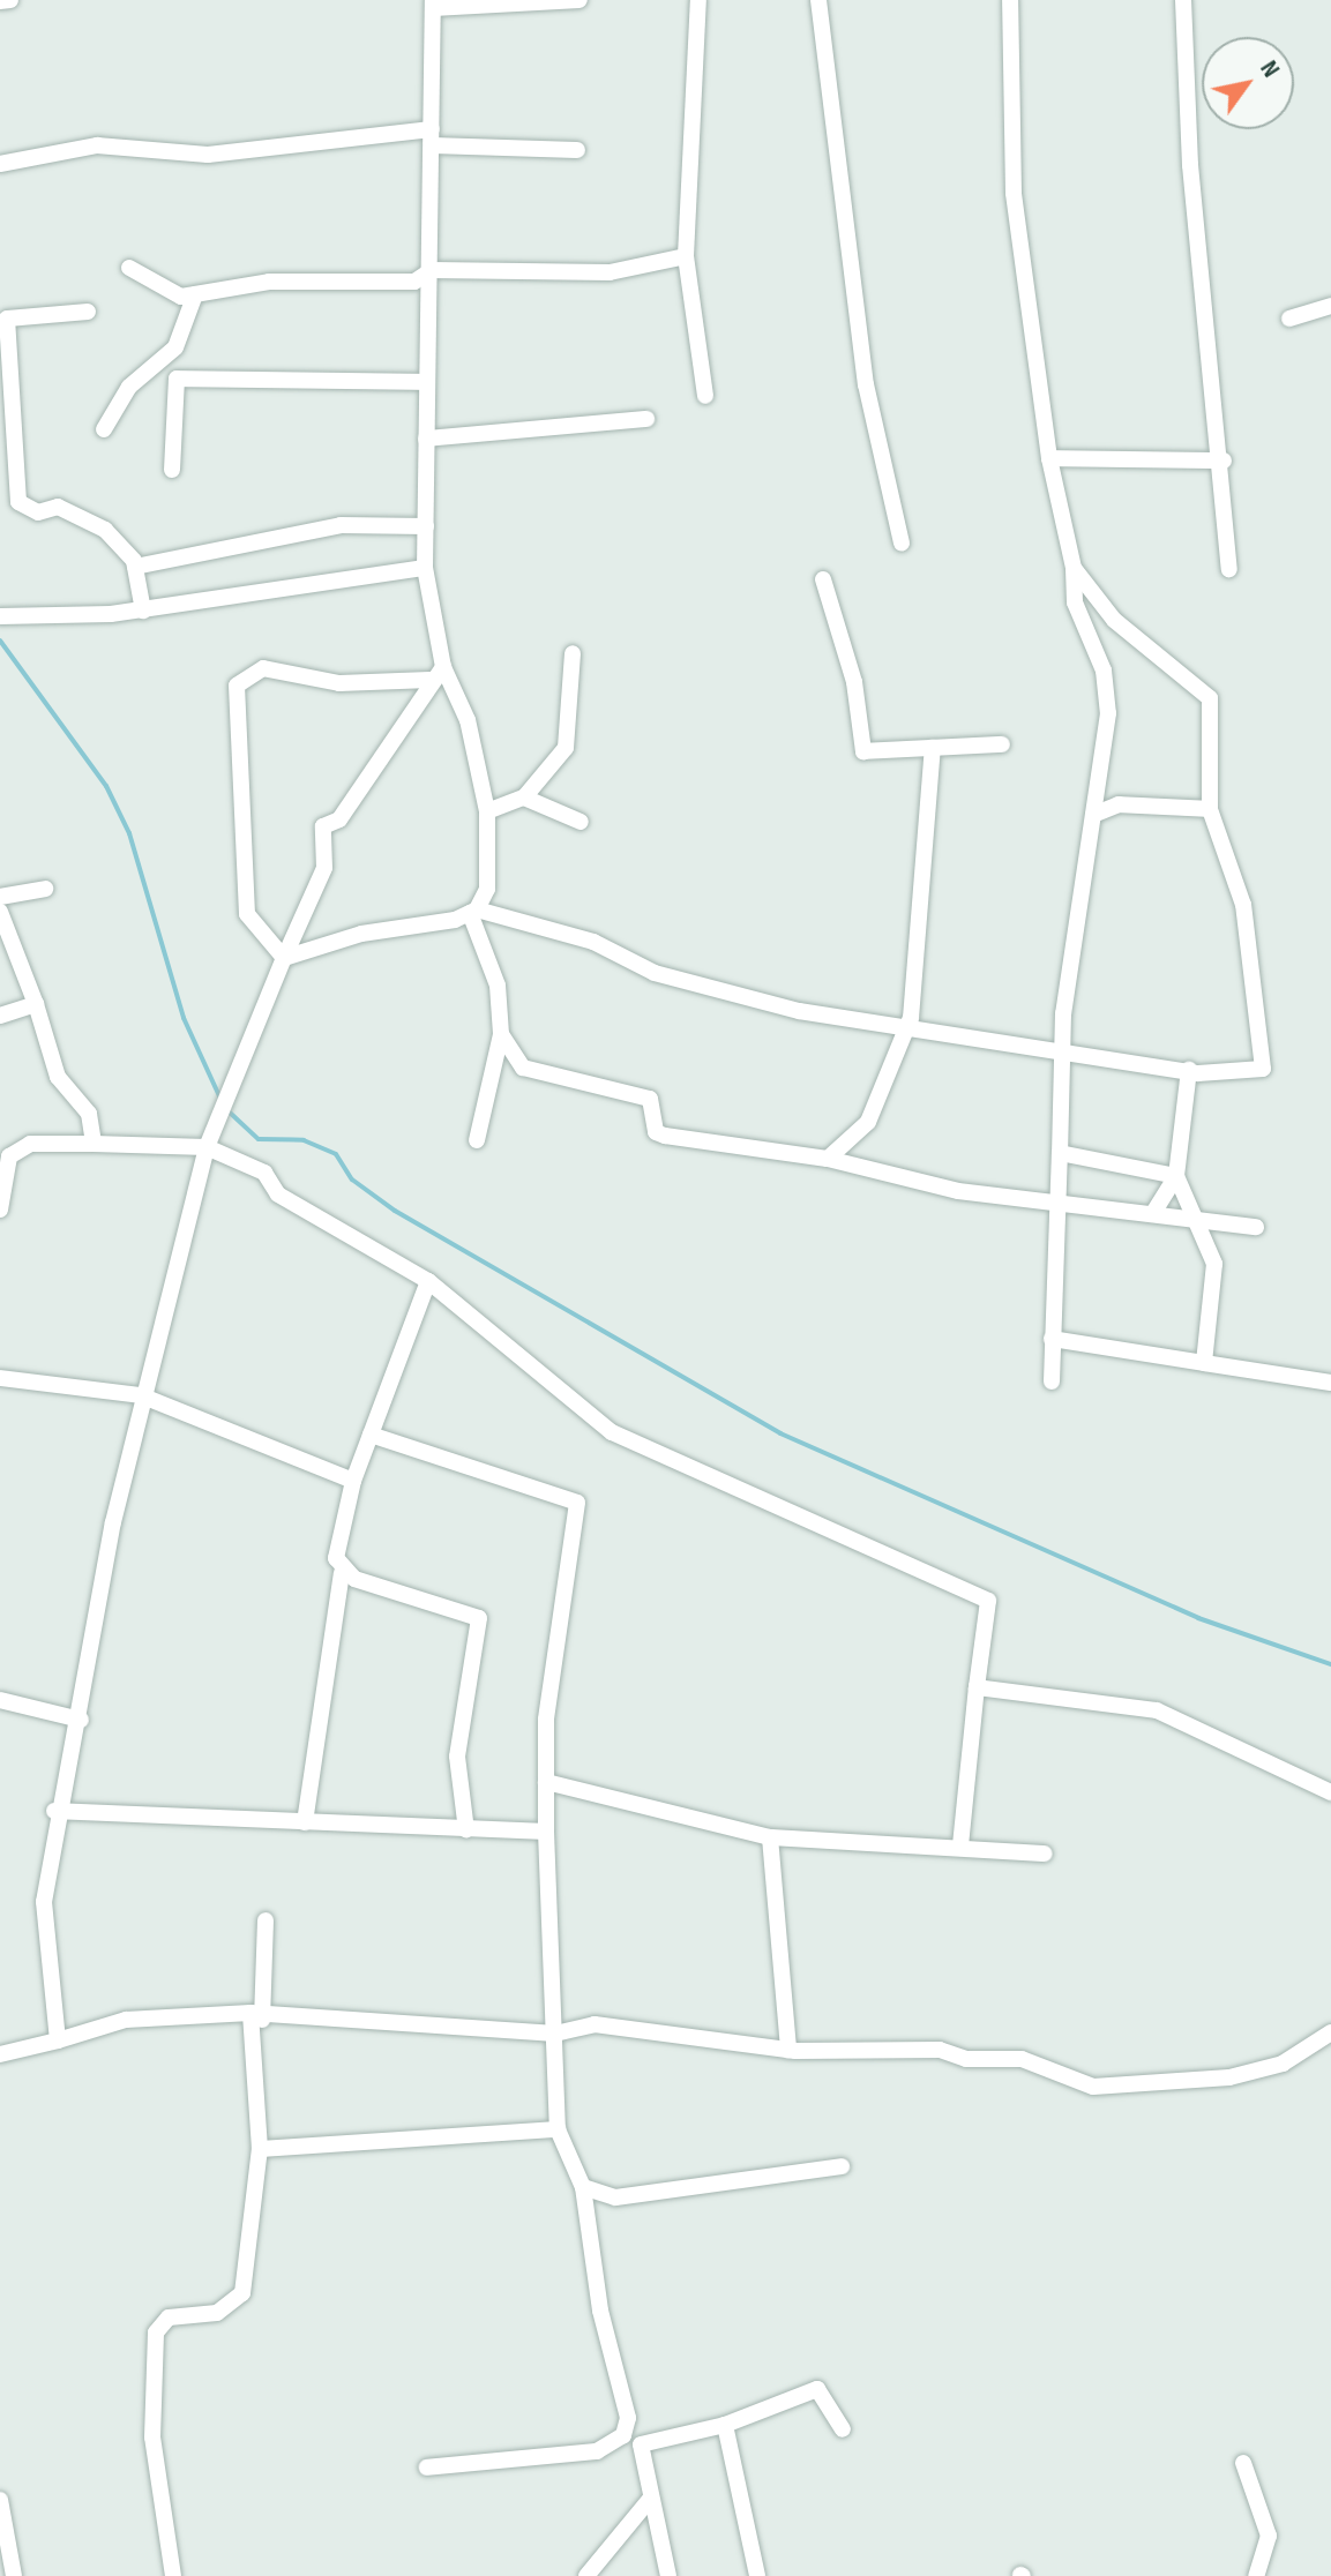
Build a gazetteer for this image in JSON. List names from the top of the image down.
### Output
{
  "north": "top right"
}
